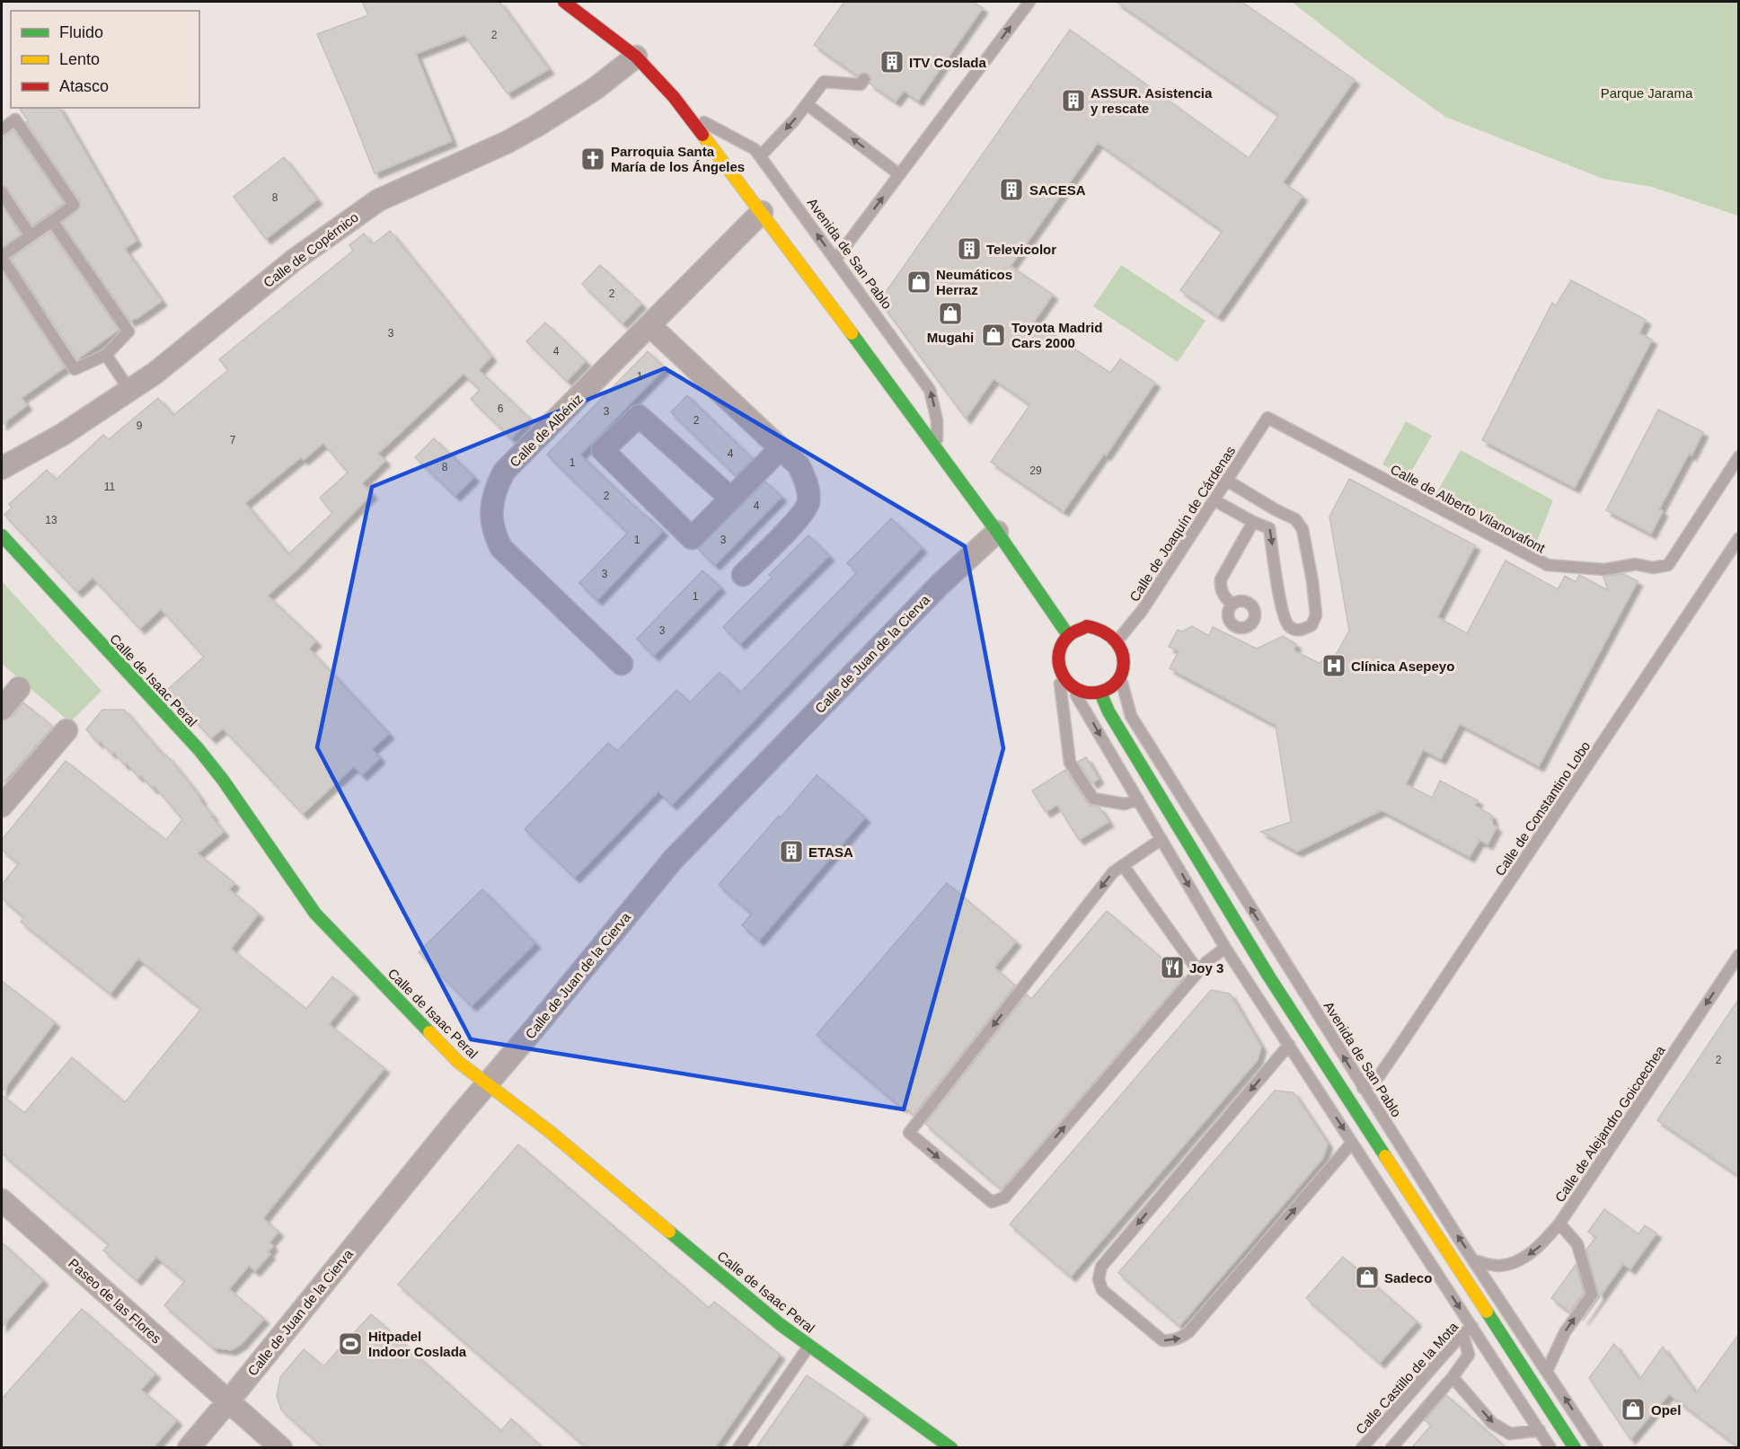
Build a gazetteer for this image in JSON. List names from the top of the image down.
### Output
{
  "streets": {
    "street": [
      "Calle de Copérnico",
      "Avenida de San Pablo",
      "Calle de Albéniz",
      "Calle de Juan de la Cierva",
      "Calle de Isaac Peral",
      "Paseo de las Flores"
    ],
    "lane": [
      "Calle de Alberto Vilanovafont",
      "Calle de Joaquín de Cárdenas",
      "Calle de Constantino Lobo",
      "Calle de Alejandro Goicoechea",
      "Calle Castillo de la Mota"
    ]
  },
  "crossings": [
    ["Calle de Copérnico", "Avenida de San Pablo"],
    ["Avenida de San Pablo", "Calle de Albéniz"],
    ["Avenida de San Pablo", "Calle de Joaquín de Cárdenas"],
    ["Avenida de San Pablo", "Calle de Juan de la Cierva"],
    ["Avenida de San Pablo", "Calle de Constantino Lobo"],
    ["Avenida de San Pablo", "Calle de Alejandro Goicoechea"],
    ["Calle de Alberto Vilanovafont", "Calle de Joaquín de Cárdenas"],
    ["Calle de Juan de la Cierva", "Calle de Isaac Peral"],
    ["Calle de Juan de la Cierva", "Paseo de las Flores"]
  ],
  "one_way": ["Calle de Alejandro Goicoechea"],
  "parks": ["Parque Jarama"],
  "places": {
    "building": [
      "ITV Coslada",
      "ASSUR. Asistencia y rescate",
      "SACESA",
      "Televicolor",
      "ETASA"
    ],
    "church": ["Parroquia Santa María de los Ángeles"],
    "shop": [
      "Neumáticos Herraz",
      "Mugahi",
      "Toyota Madrid Cars 2000",
      "Sadeco",
      "Opel"
    ],
    "hospital": ["Clínica Asepeyo"],
    "restaurant": ["Joy 3"],
    "sports": ["Hitpadel Indoor Coslada"]
  },
  "house_numbers": [
    "2",
    "8",
    "2",
    "3",
    "4",
    "1",
    "6",
    "3",
    "2",
    "9",
    "7",
    "4",
    "1",
    "8",
    "29",
    "11",
    "2",
    "4",
    "13",
    "1",
    "3",
    "3",
    "1",
    "3",
    "2"
  ],
  "legend": ["Fluido", "Lento", "Atasco"]
}
